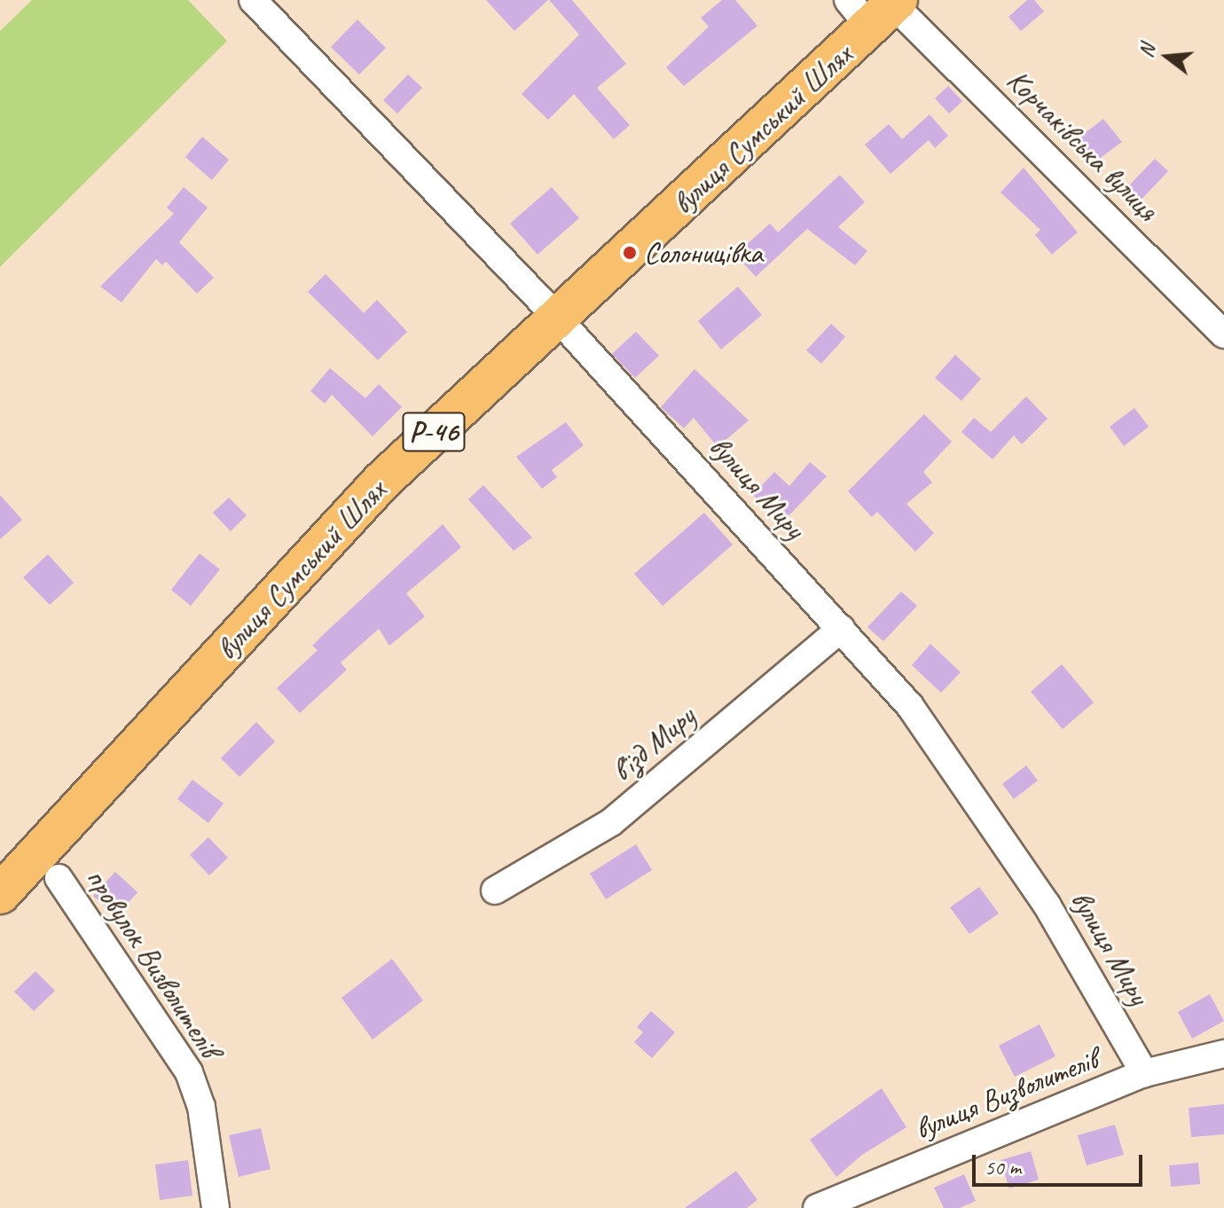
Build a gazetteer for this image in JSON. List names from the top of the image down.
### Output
{
  "streets": {
    "main road": ["вулиця Сумський Шлях", "Р-46"],
    "street": [
      "Корчаківська вулиця",
      "вулиця Миру",
      "в'їзд Миру",
      "провулок Визволителів",
      "вулиця Визволителів"
    ]
  },
  "crossings": [
    ["вулиця Сумський Шлях", "Корчаківська вулиця"],
    ["вулиця Сумський Шлях", "вулиця Миру"],
    ["вулиця Миру", "в'їзд Миру"],
    ["вулиця Миру", "вулиця Визволителів"]
  ],
  "places": ["Солоницівка"],
  "scale_bar": "50 m",
  "north": "left"
}
